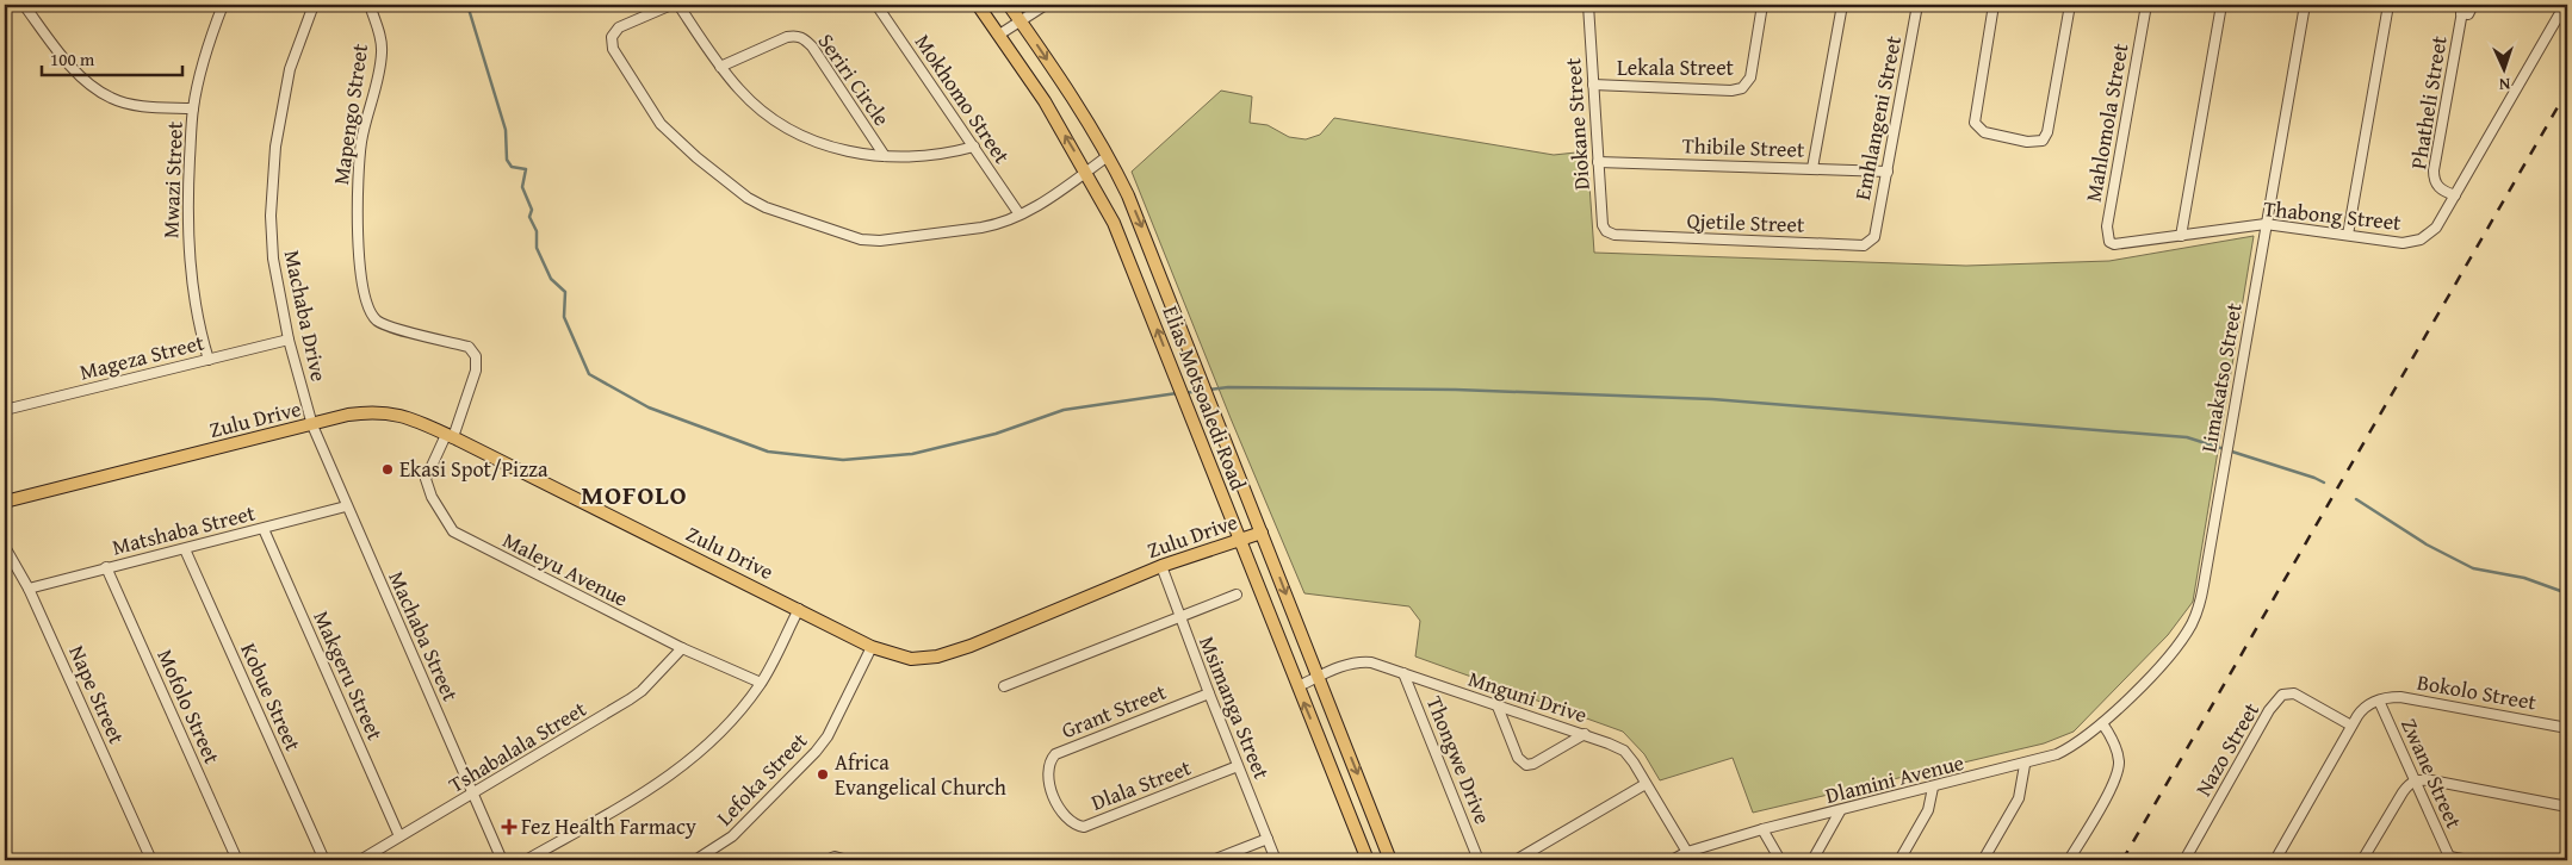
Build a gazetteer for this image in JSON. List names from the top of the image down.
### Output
{
  "streets": {
    "main road": ["Elias Motsoaledi Road", "Zulu Drive"],
    "street": [
      "Lekala Street",
      "Seriri Circle",
      "Mokhomo Street",
      "Phatheli Street",
      "Mapengo Street",
      "Emhlangeni Street",
      "Mahlomola Street",
      "Diokane Street",
      "Thibile Street",
      "Mwazi Street",
      "Thabong Street",
      "Qjetile Street",
      "Machaba Drive",
      "Mageza Street",
      "Limakatso Street",
      "Matshaba Street",
      "Maleyu Avenue",
      "Machaba Street",
      "Makgeru Street",
      "Bokolo Street",
      "Nape Street",
      "Kobue Street",
      "Mnguni Drive",
      "Mofolo Street",
      "Msimanga Street",
      "Grant Street",
      "Tshabalala Street",
      "Nazo Street",
      "Thongwe Drive",
      "Zwane Street",
      "Lefoka Street",
      "Dlamini Avenue",
      "Dlala Street"
    ]
  },
  "crossings": [
    ["Lekala Street", "Diokane Street"],
    ["Seriri Circle", "Mokhomo Street"],
    ["Phatheli Street", "Thabong Street"],
    ["Mapengo Street", "Zulu Drive"],
    ["Mapengo Street", "Maleyu Avenue"],
    ["Emhlangeni Street", "Thibile Street"],
    ["Emhlangeni Street", "Qjetile Street"],
    ["Mahlomola Street", "Thabong Street"],
    ["Diokane Street", "Thibile Street"],
    ["Diokane Street", "Qjetile Street"],
    ["Mwazi Street", "Mageza Street"],
    ["Thabong Street", "Limakatso Street"],
    ["Machaba Drive", "Mageza Street"],
    ["Machaba Drive", "Zulu Drive"],
    ["Machaba Drive", "Machaba Street"],
    ["Limakatso Street", "Dlamini Avenue"],
    ["Elias Motsoaledi Road", "Zulu Drive"],
    ["Elias Motsoaledi Road", "Mnguni Drive"],
    ["Zulu Drive", "Maleyu Avenue"],
    ["Zulu Drive", "Machaba Street"],
    ["Zulu Drive", "Msimanga Street"],
    ["Zulu Drive", "Lefoka Street"],
    ["Matshaba Street", "Machaba Street"],
    ["Matshaba Street", "Makgeru Street"],
    ["Matshaba Street", "Nape Street"],
    ["Matshaba Street", "Kobue Street"],
    ["Matshaba Street", "Mofolo Street"],
    ["Maleyu Avenue", "Tshabalala Street"],
    ["Machaba Street", "Tshabalala Street"],
    ["Makgeru Street", "Tshabalala Street"],
    ["Bokolo Street", "Zwane Street"],
    ["Mnguni Drive", "Thongwe Drive"],
    ["Mnguni Drive", "Dlamini Avenue"],
    ["Msimanga Street", "Grant Street"],
    ["Msimanga Street", "Dlala Street"],
    ["Grant Street", "Dlala Street"]
  ],
  "districts": ["MOFOLO"],
  "places": {
    "other": ["Ekasi Spot/Pizza", "Africa Evangelical Church"],
    "health": ["Fez Health Farmacy"]
  },
  "scale_bar": "100 m",
  "north": "bottom"
}
